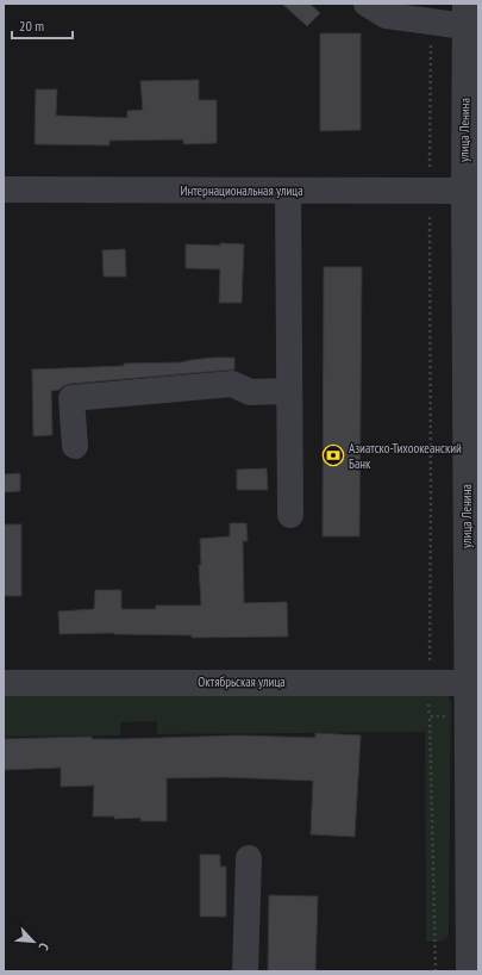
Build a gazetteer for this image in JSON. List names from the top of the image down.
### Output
{
  "streets": {
    "street": ["улица Ленина", "Интернациональная улица", "Октябрьская улица"]
  },
  "crossings": [
    ["улица Ленина", "Интернациональная улица"],
    ["улица Ленина", "Октябрьская улица"]
  ],
  "places": {
    "bank": ["Азиатско-Тихоокеанский Банк"]
  },
  "scale_bar": "20 m",
  "north": "bottom right"
}
